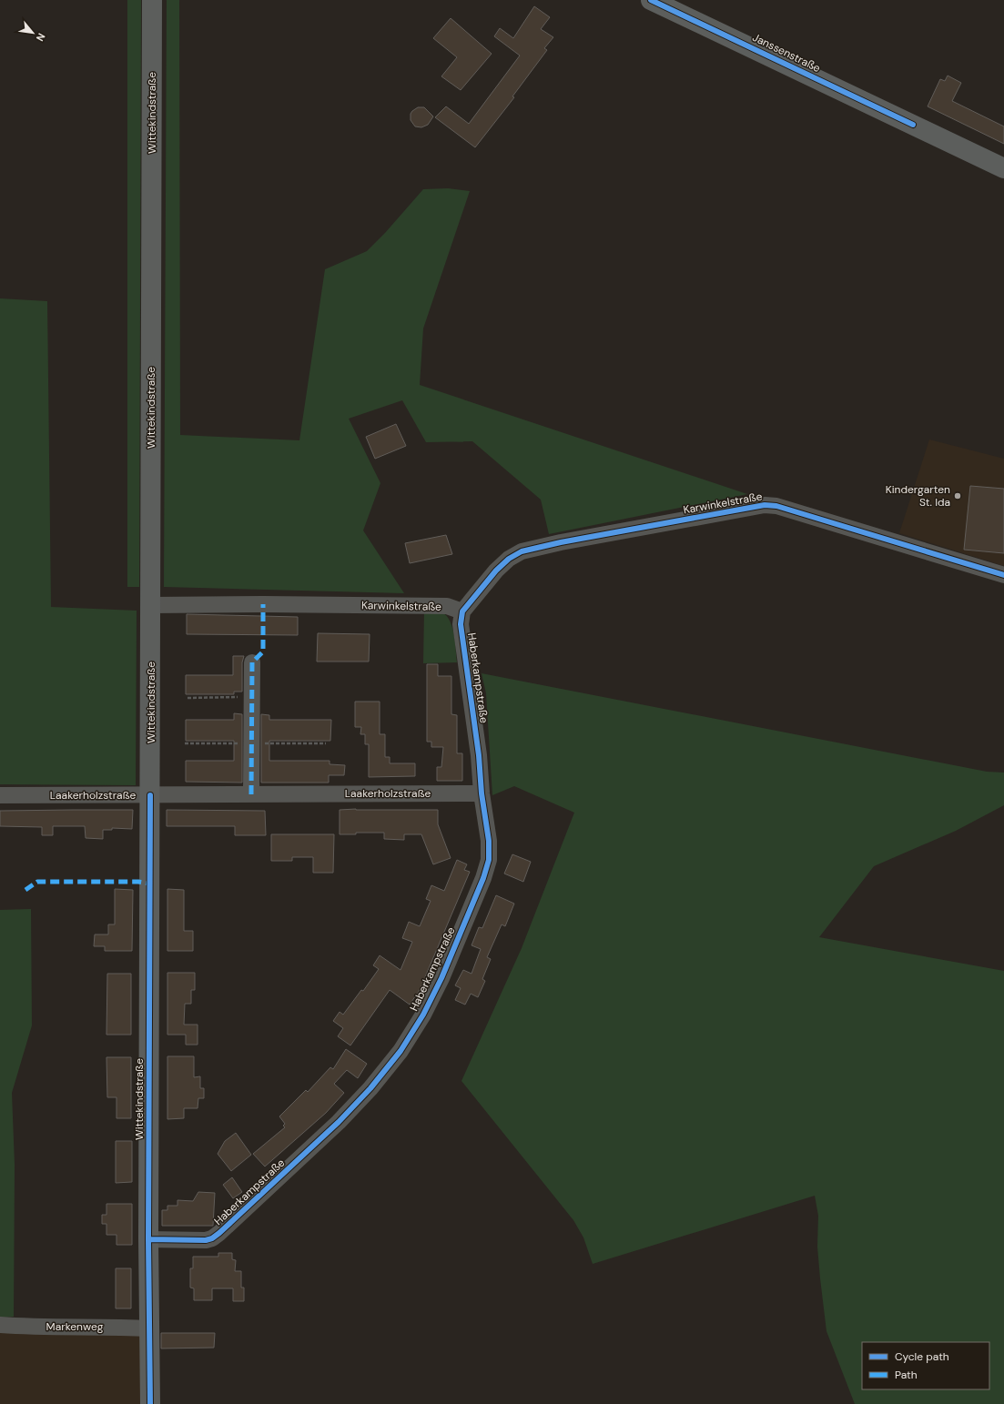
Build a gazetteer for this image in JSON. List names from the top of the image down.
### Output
{
  "streets": {
    "main road": ["Janssenstraße", "Wittekindstraße"],
    "street": [
      "Karwinkelstraße",
      "Haberkampstraße",
      "Laakerholzstraße",
      "Markenweg"
    ]
  },
  "crossings": [
    ["Wittekindstraße", "Karwinkelstraße"],
    ["Wittekindstraße", "Haberkampstraße"],
    ["Wittekindstraße", "Laakerholzstraße"],
    ["Wittekindstraße", "Markenweg"],
    ["Karwinkelstraße", "Haberkampstraße"],
    ["Haberkampstraße", "Laakerholzstraße"]
  ],
  "places": ["Kindergarten St. Ida"],
  "legend": ["Cycle path", "Path"],
  "north": "bottom right"
}
